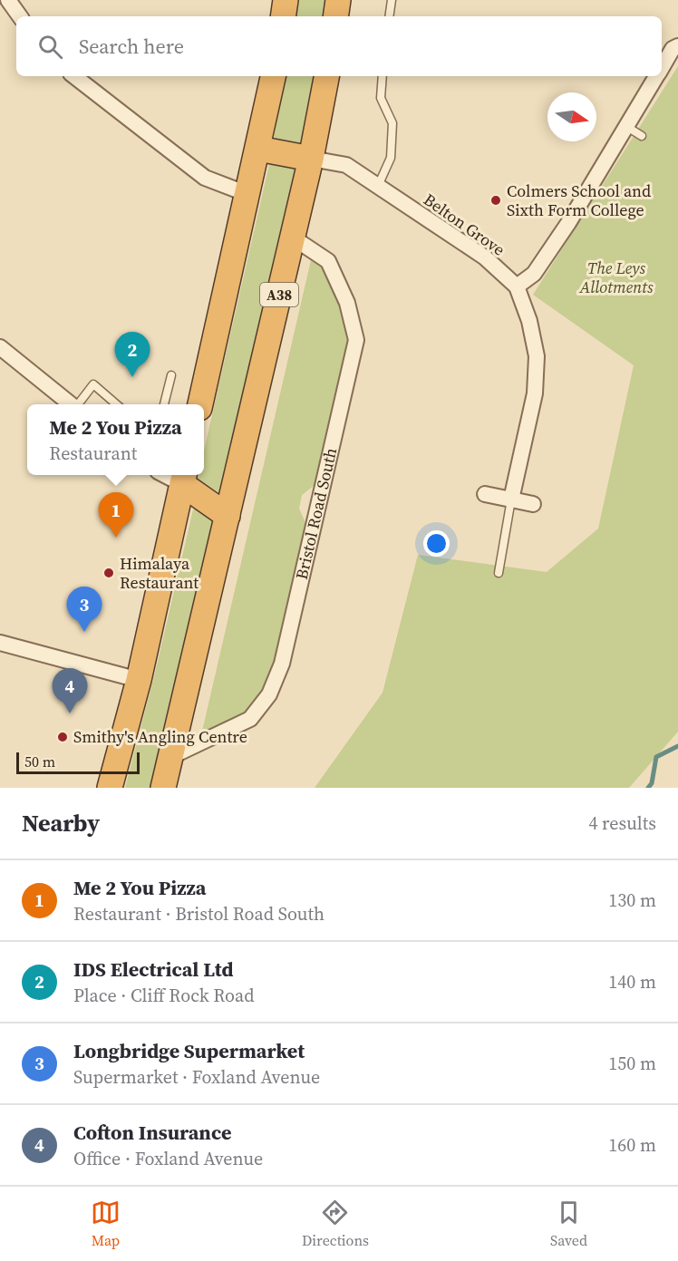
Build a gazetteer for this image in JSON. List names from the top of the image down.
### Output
{
  "streets": {
    "highway": ["A38"],
    "street": ["Belton Grove", "Bristol Road South"]
  },
  "crossings": [
    ["Belton Grove", "A38"],
    ["A38", "Bristol Road South"]
  ],
  "parks": ["The Leys Allotments"],
  "places": ["Colmers School and Sixth Form College", "Himalaya Restaurant", "Smithy's Angling Centre"],
  "scale_bar": "50 m",
  "north": "right",
  "page": {
    "search": "Search here",
    "pins": [
      "2",
      "1",
      "3",
      "4"
    ],
    "popup": ["Me 2 You Pizza", "Restaurant"],
    "scale": "50 m",
    "heading": ["Nearby", "4 results"],
    "list": [
      {
        "mark": "1",
        "name": "Me 2 You Pizza",
        "note": "Restaurant · Bristol Road South",
        "value": "130 m"
      },
      {
        "mark": "2",
        "name": "IDS Electrical Ltd",
        "note": "Place · Cliff Rock Road",
        "value": "140 m"
      },
      {
        "mark": "3",
        "name": "Longbridge Supermarket",
        "note": "Supermarket · Foxland Avenue",
        "value": "150 m"
      },
      {
        "mark": "4",
        "name": "Cofton Insurance",
        "note": "Office · Foxland Avenue",
        "value": "160 m"
      }
    ],
    "nav": ["Map", "Directions", "Saved"]
  }
}
